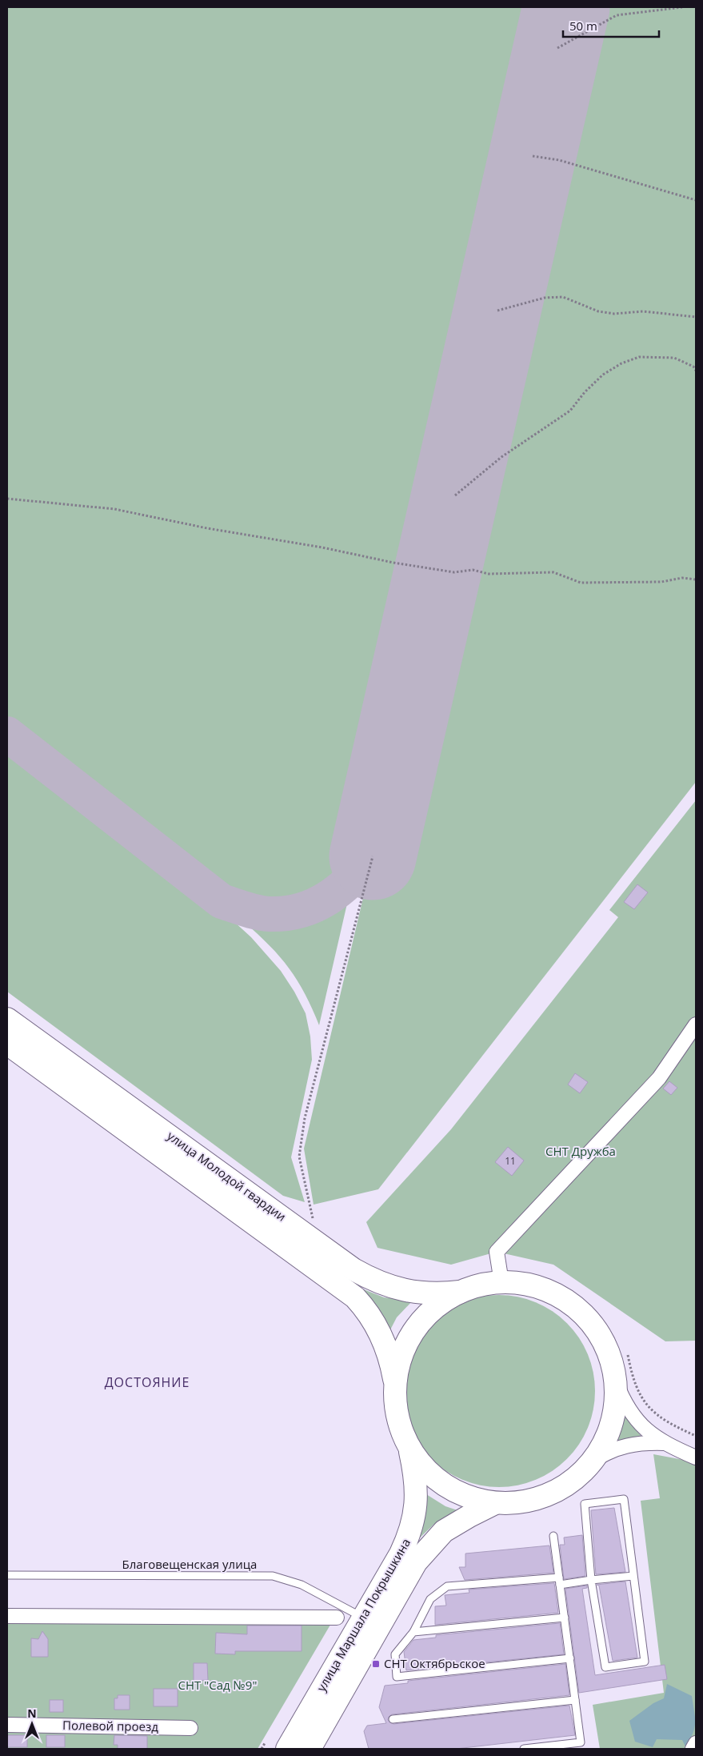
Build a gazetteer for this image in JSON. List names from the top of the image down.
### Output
{
  "streets": {
    "main road": ["улица Молодой гвардии", "улица Маршала Покрышкина"],
    "street": ["Полевой проезд"],
    "lane": ["Благовещенская улица"]
  },
  "crossings": [
    ["Благовещенская улица", "улица Маршала Покрышкина"]
  ],
  "districts": ["ДОСТОЯНИЕ"],
  "parks": ["СНТ Дружба", "СНТ \"Сад №9\""],
  "places": {
    "transit": ["СНТ Октябрьское"]
  },
  "house_numbers": ["11"],
  "scale_bar": "50 m",
  "north": "top"
}
